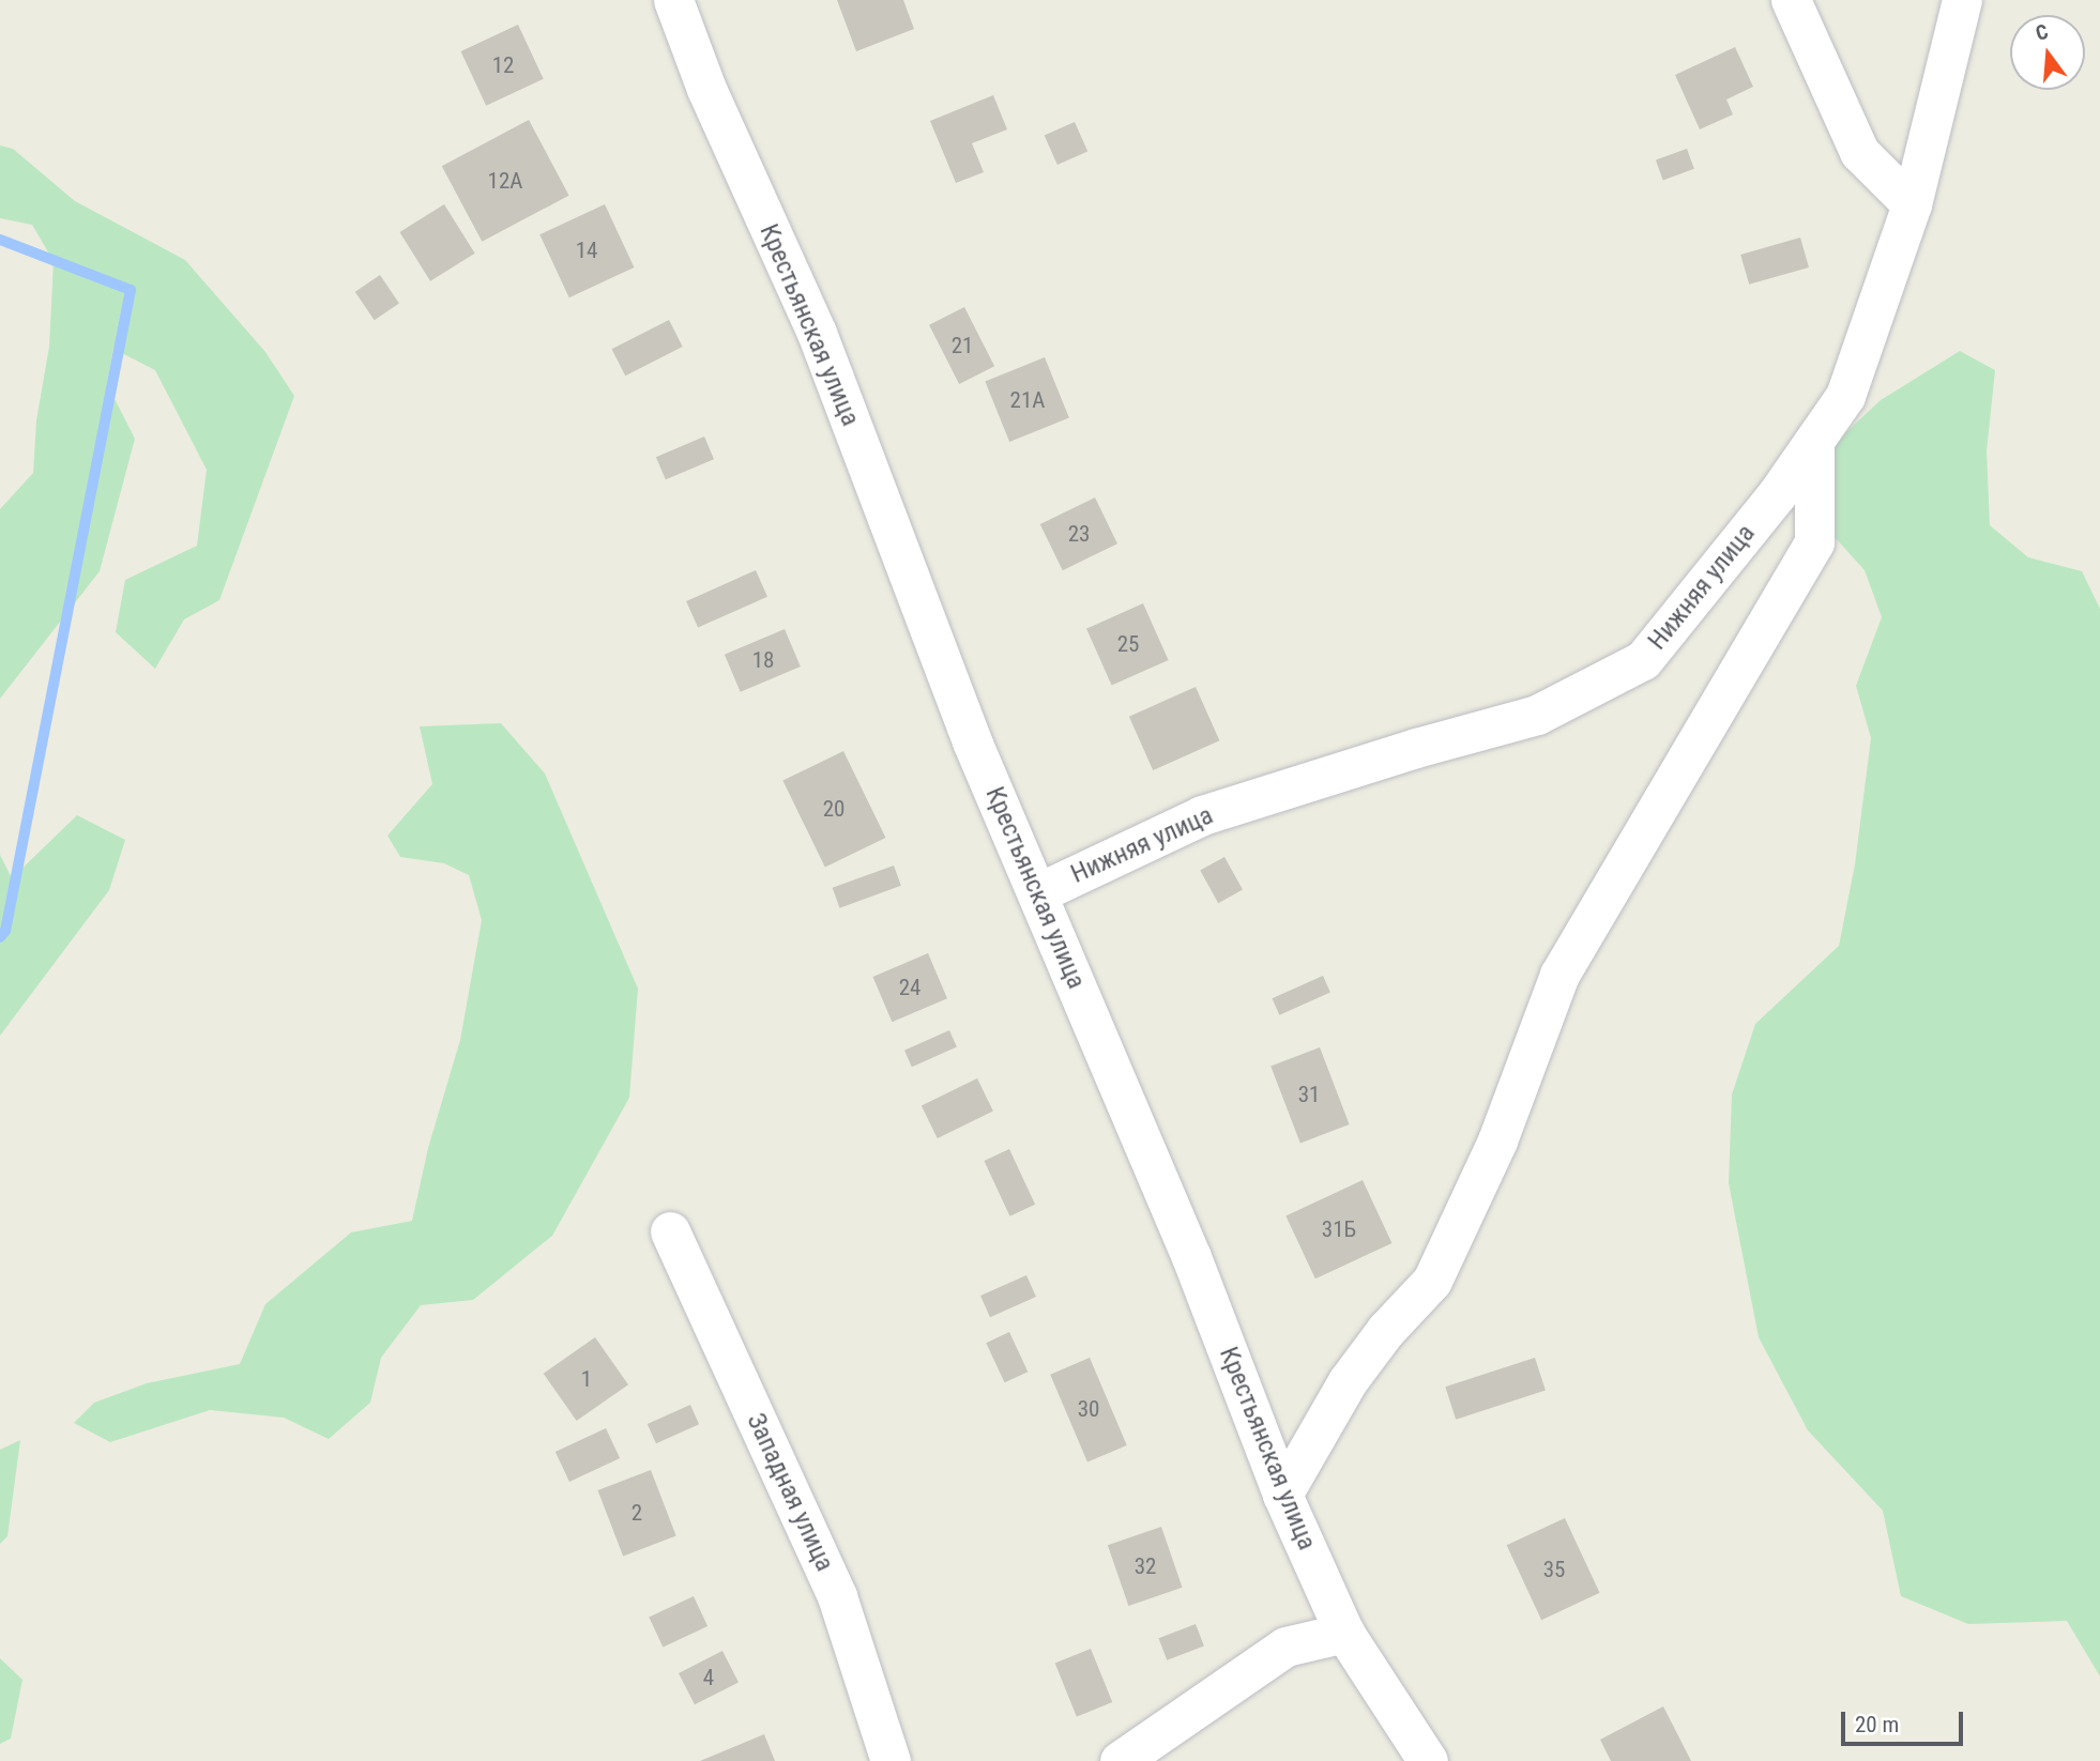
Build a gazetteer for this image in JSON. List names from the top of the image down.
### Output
{
  "streets": {
    "street": ["Крестьянская улица", "Нижняя улица", "Западная улица"]
  },
  "crossings": [
    ["Крестьянская улица", "Нижняя улица"]
  ],
  "house_numbers": [
    "12",
    "12А",
    "14",
    "21",
    "21А",
    "23",
    "25",
    "18",
    "20",
    "24",
    "31",
    "31Б",
    "1",
    "30",
    "2",
    "32",
    "35",
    "4"
  ],
  "scale_bar": "20 m",
  "north": "top"
}
